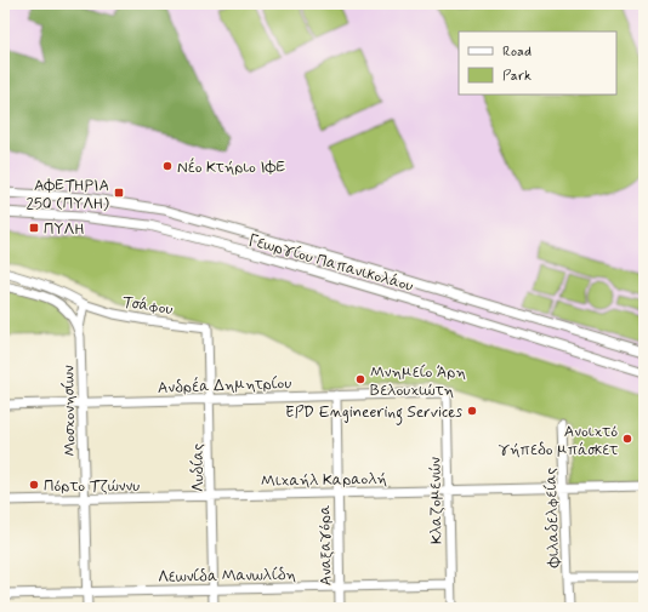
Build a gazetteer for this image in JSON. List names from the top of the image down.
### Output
{
  "streets": {
    "street": [
      "Γεωργίου Παπανικολάου",
      "Τσάφου",
      "Ανδρέα Δημητρίου",
      "Μοσχονησίων",
      "Λυδίας",
      "Μιχαήλ Καραολή",
      "Κλαζομενών",
      "Φιλαδελφείας",
      "Αναξαγόρα",
      "Λεωνίδα Μανωλίδη"
    ]
  },
  "crossings": [
    ["Τσάφου", "Λυδίας"],
    ["Ανδρέα Δημητρίου", "Μοσχονησίων"],
    ["Ανδρέα Δημητρίου", "Λυδίας"],
    ["Ανδρέα Δημητρίου", "Κλαζομενών"],
    ["Ανδρέα Δημητρίου", "Αναξαγόρα"],
    ["Μοσχονησίων", "Μιχαήλ Καραολή"],
    ["Μοσχονησίων", "Λεωνίδα Μανωλίδη"],
    ["Λυδίας", "Μιχαήλ Καραολή"],
    ["Λυδίας", "Λεωνίδα Μανωλίδη"],
    ["Μιχαήλ Καραολή", "Κλαζομενών"],
    ["Μιχαήλ Καραολή", "Φιλαδελφείας"],
    ["Μιχαήλ Καραολή", "Αναξαγόρα"],
    ["Κλαζομενών", "Λεωνίδα Μανωλίδη"],
    ["Αναξαγόρα", "Λεωνίδα Μανωλίδη"]
  ],
  "places": {
    "other": [
      "Νέο Κτήριο ΙΦΕ",
      "Μνημείο Άρη Βελουχιώτη",
      "EPD Engineering Services",
      "Ανοιχτό γήπεδο μπάσκετ",
      "Πόρτο Τζώννυ"
    ],
    "transit": ["ΑΦΕΤΗΡΙΑ 250 (ΠΥΛΗ)", "ΠΥΛΗ"]
  },
  "legend": ["Road", "Park"]
}
